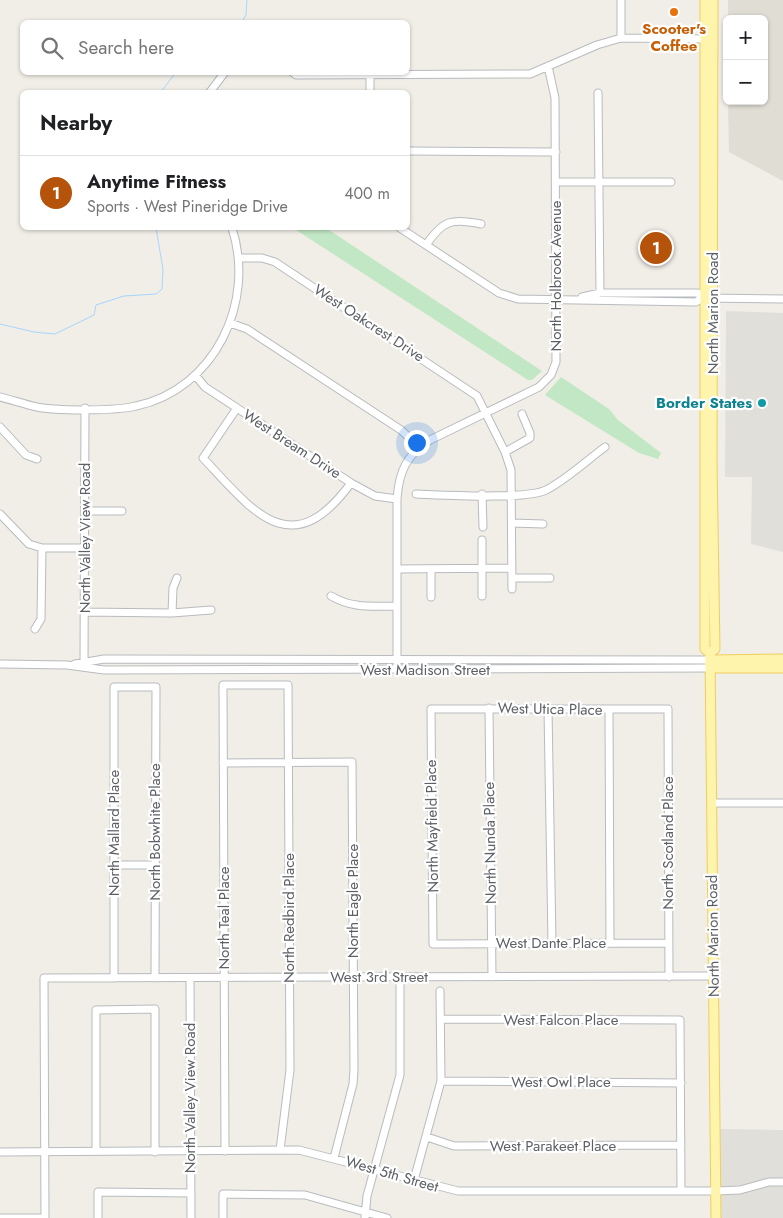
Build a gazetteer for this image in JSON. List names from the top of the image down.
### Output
{
  "streets": {
    "main road": ["North Marion Road", "West Madison Street"],
    "street": [
      "North Holbrook Avenue",
      "West Oakcrest Drive",
      "West Bream Drive",
      "North Valley View Road",
      "West Utica Place",
      "North Mayfield Place",
      "North Bobwhite Place",
      "North Mallard Place",
      "North Nunda Place",
      "North Scotland Place",
      "North Eagle Place",
      "North Teal Place",
      "North Redbird Place",
      "West Dante Place",
      "West 3rd Street",
      "West Falcon Place",
      "West Owl Place",
      "West Parakeet Place",
      "West 5th Street"
    ]
  },
  "crossings": [
    ["North Holbrook Avenue", "West Oakcrest Drive"],
    ["North Holbrook Avenue", "West Bream Drive"],
    ["North Holbrook Avenue", "West Madison Street"],
    ["North Marion Road", "West Madison Street"],
    ["North Marion Road", "West 3rd Street"],
    ["North Marion Road", "West 5th Street"],
    ["North Valley View Road", "West Madison Street"],
    ["North Valley View Road", "West 3rd Street"],
    ["North Valley View Road", "West 5th Street"],
    ["West Utica Place", "North Mayfield Place"],
    ["West Utica Place", "North Nunda Place"],
    ["West Utica Place", "North Scotland Place"],
    ["North Mayfield Place", "West Dante Place"],
    ["North Bobwhite Place", "North Mallard Place"],
    ["North Bobwhite Place", "West 3rd Street"],
    ["North Mallard Place", "West 3rd Street"],
    ["North Nunda Place", "West Dante Place"],
    ["North Nunda Place", "West 3rd Street"],
    ["North Scotland Place", "West Dante Place"],
    ["North Scotland Place", "West 3rd Street"],
    ["North Eagle Place", "North Redbird Place"],
    ["North Eagle Place", "West 3rd Street"],
    ["North Eagle Place", "West 5th Street"],
    ["North Teal Place", "North Redbird Place"],
    ["North Teal Place", "West 3rd Street"],
    ["North Teal Place", "West 5th Street"],
    ["North Redbird Place", "West 3rd Street"],
    ["North Redbird Place", "West 5th Street"],
    ["West 3rd Street", "West 5th Street"],
    ["West Falcon Place", "West Owl Place"]
  ],
  "places": ["Scooter's Coffee", "Border States"],
  "page": {
    "map_buttons": ["+", "−"],
    "search": "Search here",
    "heading": "Nearby",
    "list": [
      {
        "mark": "1",
        "name": "Anytime Fitness",
        "note": "Sports · West Pineridge Drive",
        "value": "400 m"
      }
    ],
    "pins": "1"
  }
}
